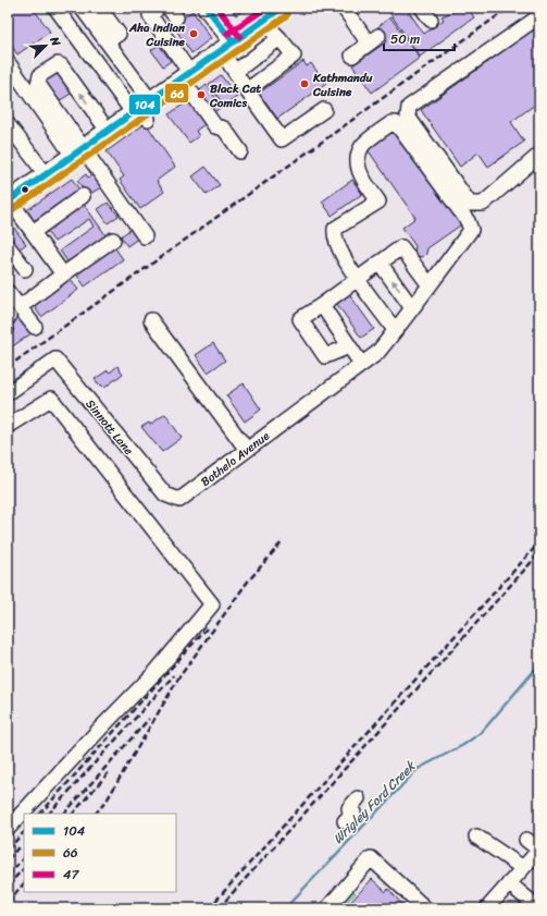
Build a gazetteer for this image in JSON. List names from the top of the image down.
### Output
{
  "streets": {
    "street": ["Sinnott Lane", "Bothelo Avenue"]
  },
  "crossings": [
    ["Sinnott Lane", "Bothelo Avenue"]
  ],
  "water": ["Wrigley Ford Creek"],
  "places": ["Aha Indian Cuisine", "Kathmandu Cuisine", "Black Cat Comics"],
  "lines": ["transit line 104", "transit line 47", "transit line 66"],
  "legend": ["104", "66", "47"],
  "scale_bar": "50 m",
  "north": "top right"
}
